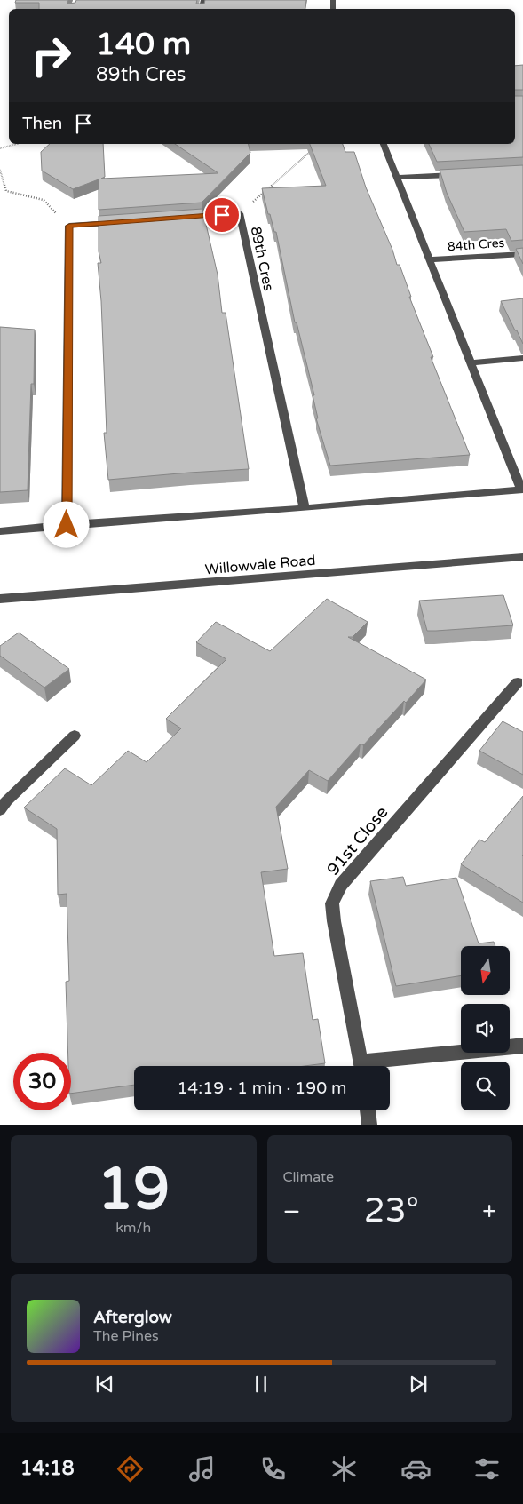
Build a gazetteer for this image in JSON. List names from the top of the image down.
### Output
{
  "streets": {
    "street": [
      "84th Cres",
      "89th Cres",
      "Willowvale Road",
      "91st Close"
    ]
  },
  "north": "bottom",
  "page": {
    "turn": ["140 m", "89th Cres"],
    "then": "Then",
    "limit": "30",
    "trip": "14:19 · 1 min · 190 m",
    "tile": [
      ["19", "km/h"],
      "Climate"
    ],
    "heat": ["−", "23°", "+"],
    "song": ["Afterglow", "The Pines"],
    "tabs": "14:18"
  }
}
